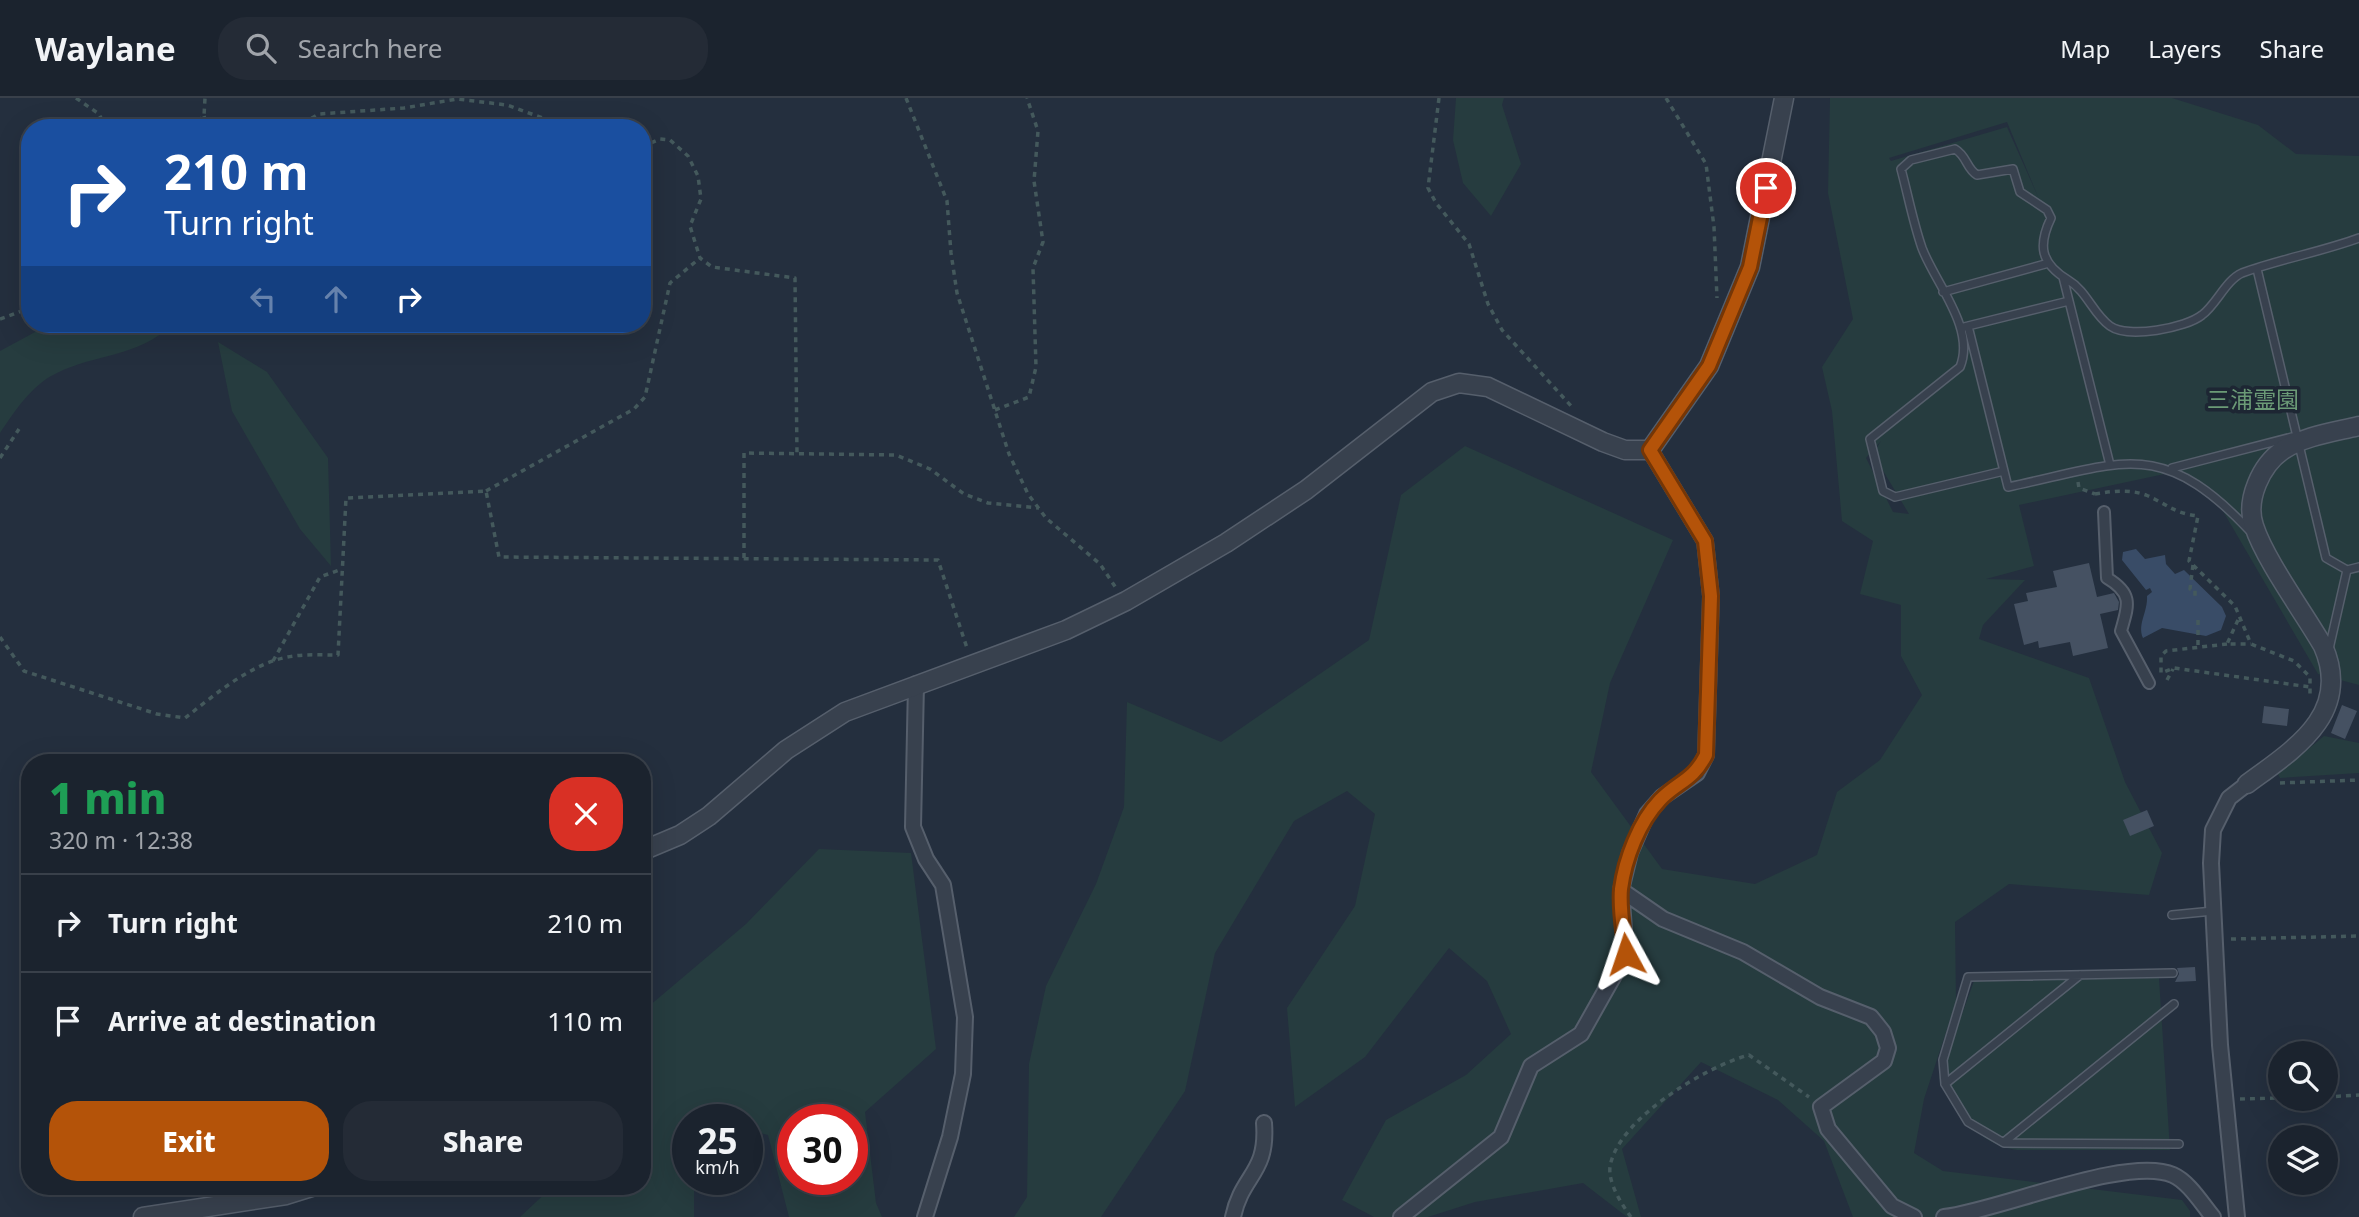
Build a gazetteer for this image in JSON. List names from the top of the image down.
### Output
{
  "parks": ["三浦霊園"],
  "page": {
    "header": "Waylane",
    "search": "Search here",
    "nav": ["Map", "Layers", "Share"],
    "turn": ["210 m", "Turn right"],
    "heading": ["1 min", "320 m · 12:38"],
    "list": [
      {
        "name": "Turn right",
        "value": "210 m"
      },
      {
        "name": "Arrive at destination",
        "value": "110 m"
      }
    ],
    "buttons": ["Exit", "Share"],
    "speed": "25 km/h",
    "limit": "30"
  }
}
